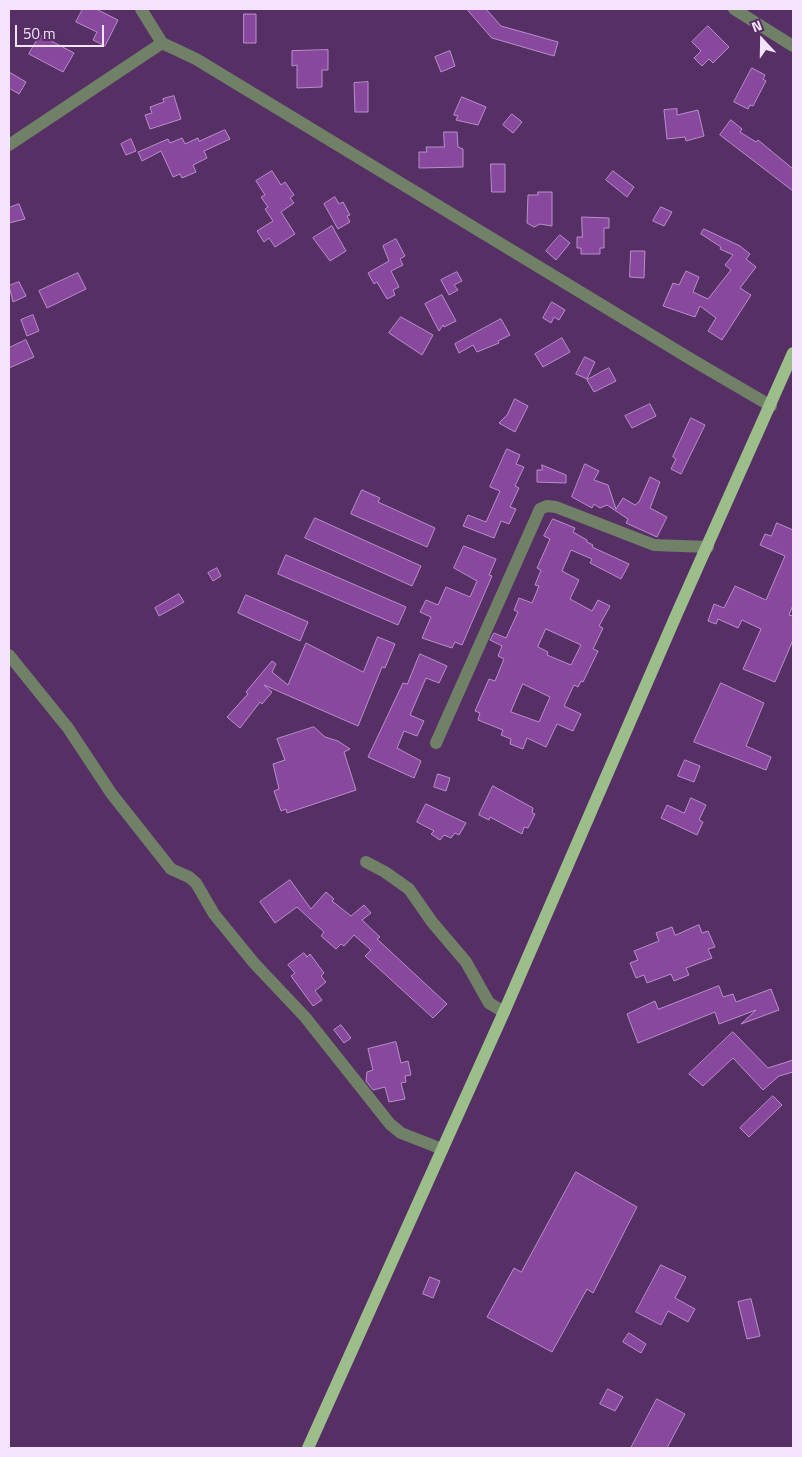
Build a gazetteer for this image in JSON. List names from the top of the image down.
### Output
{
  "scale_bar": "50 m",
  "north": "top"
}
